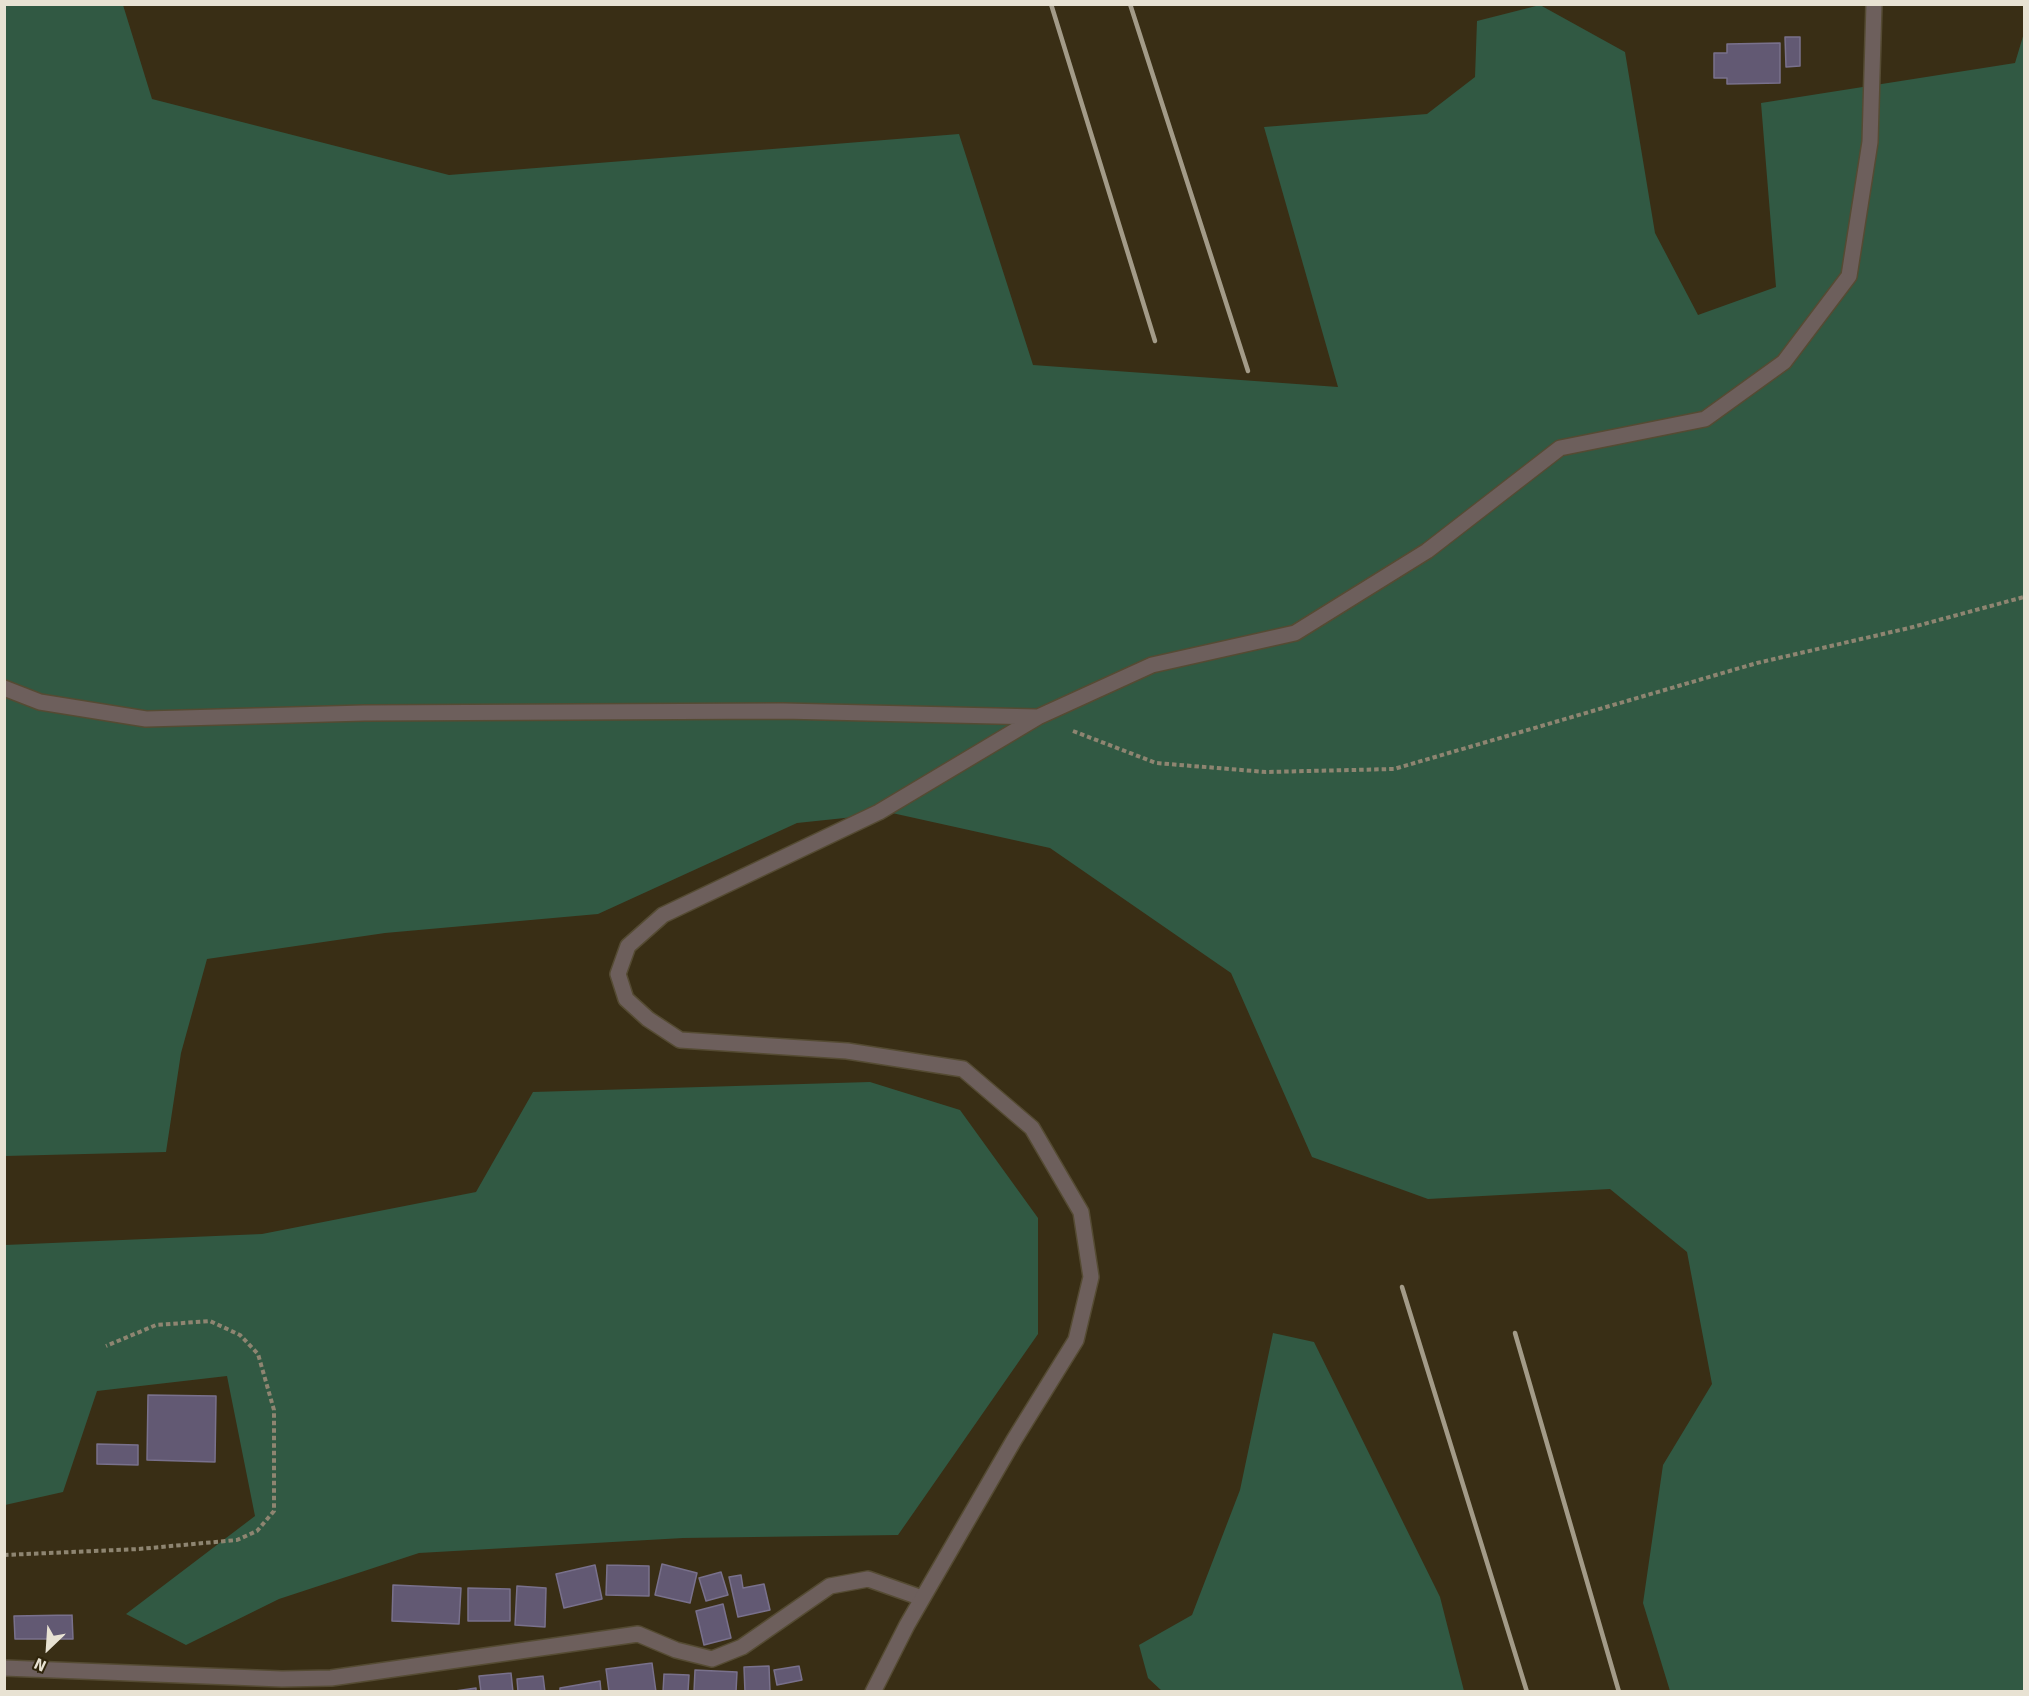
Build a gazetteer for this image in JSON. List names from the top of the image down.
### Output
{
  "north": "bottom left"
}
